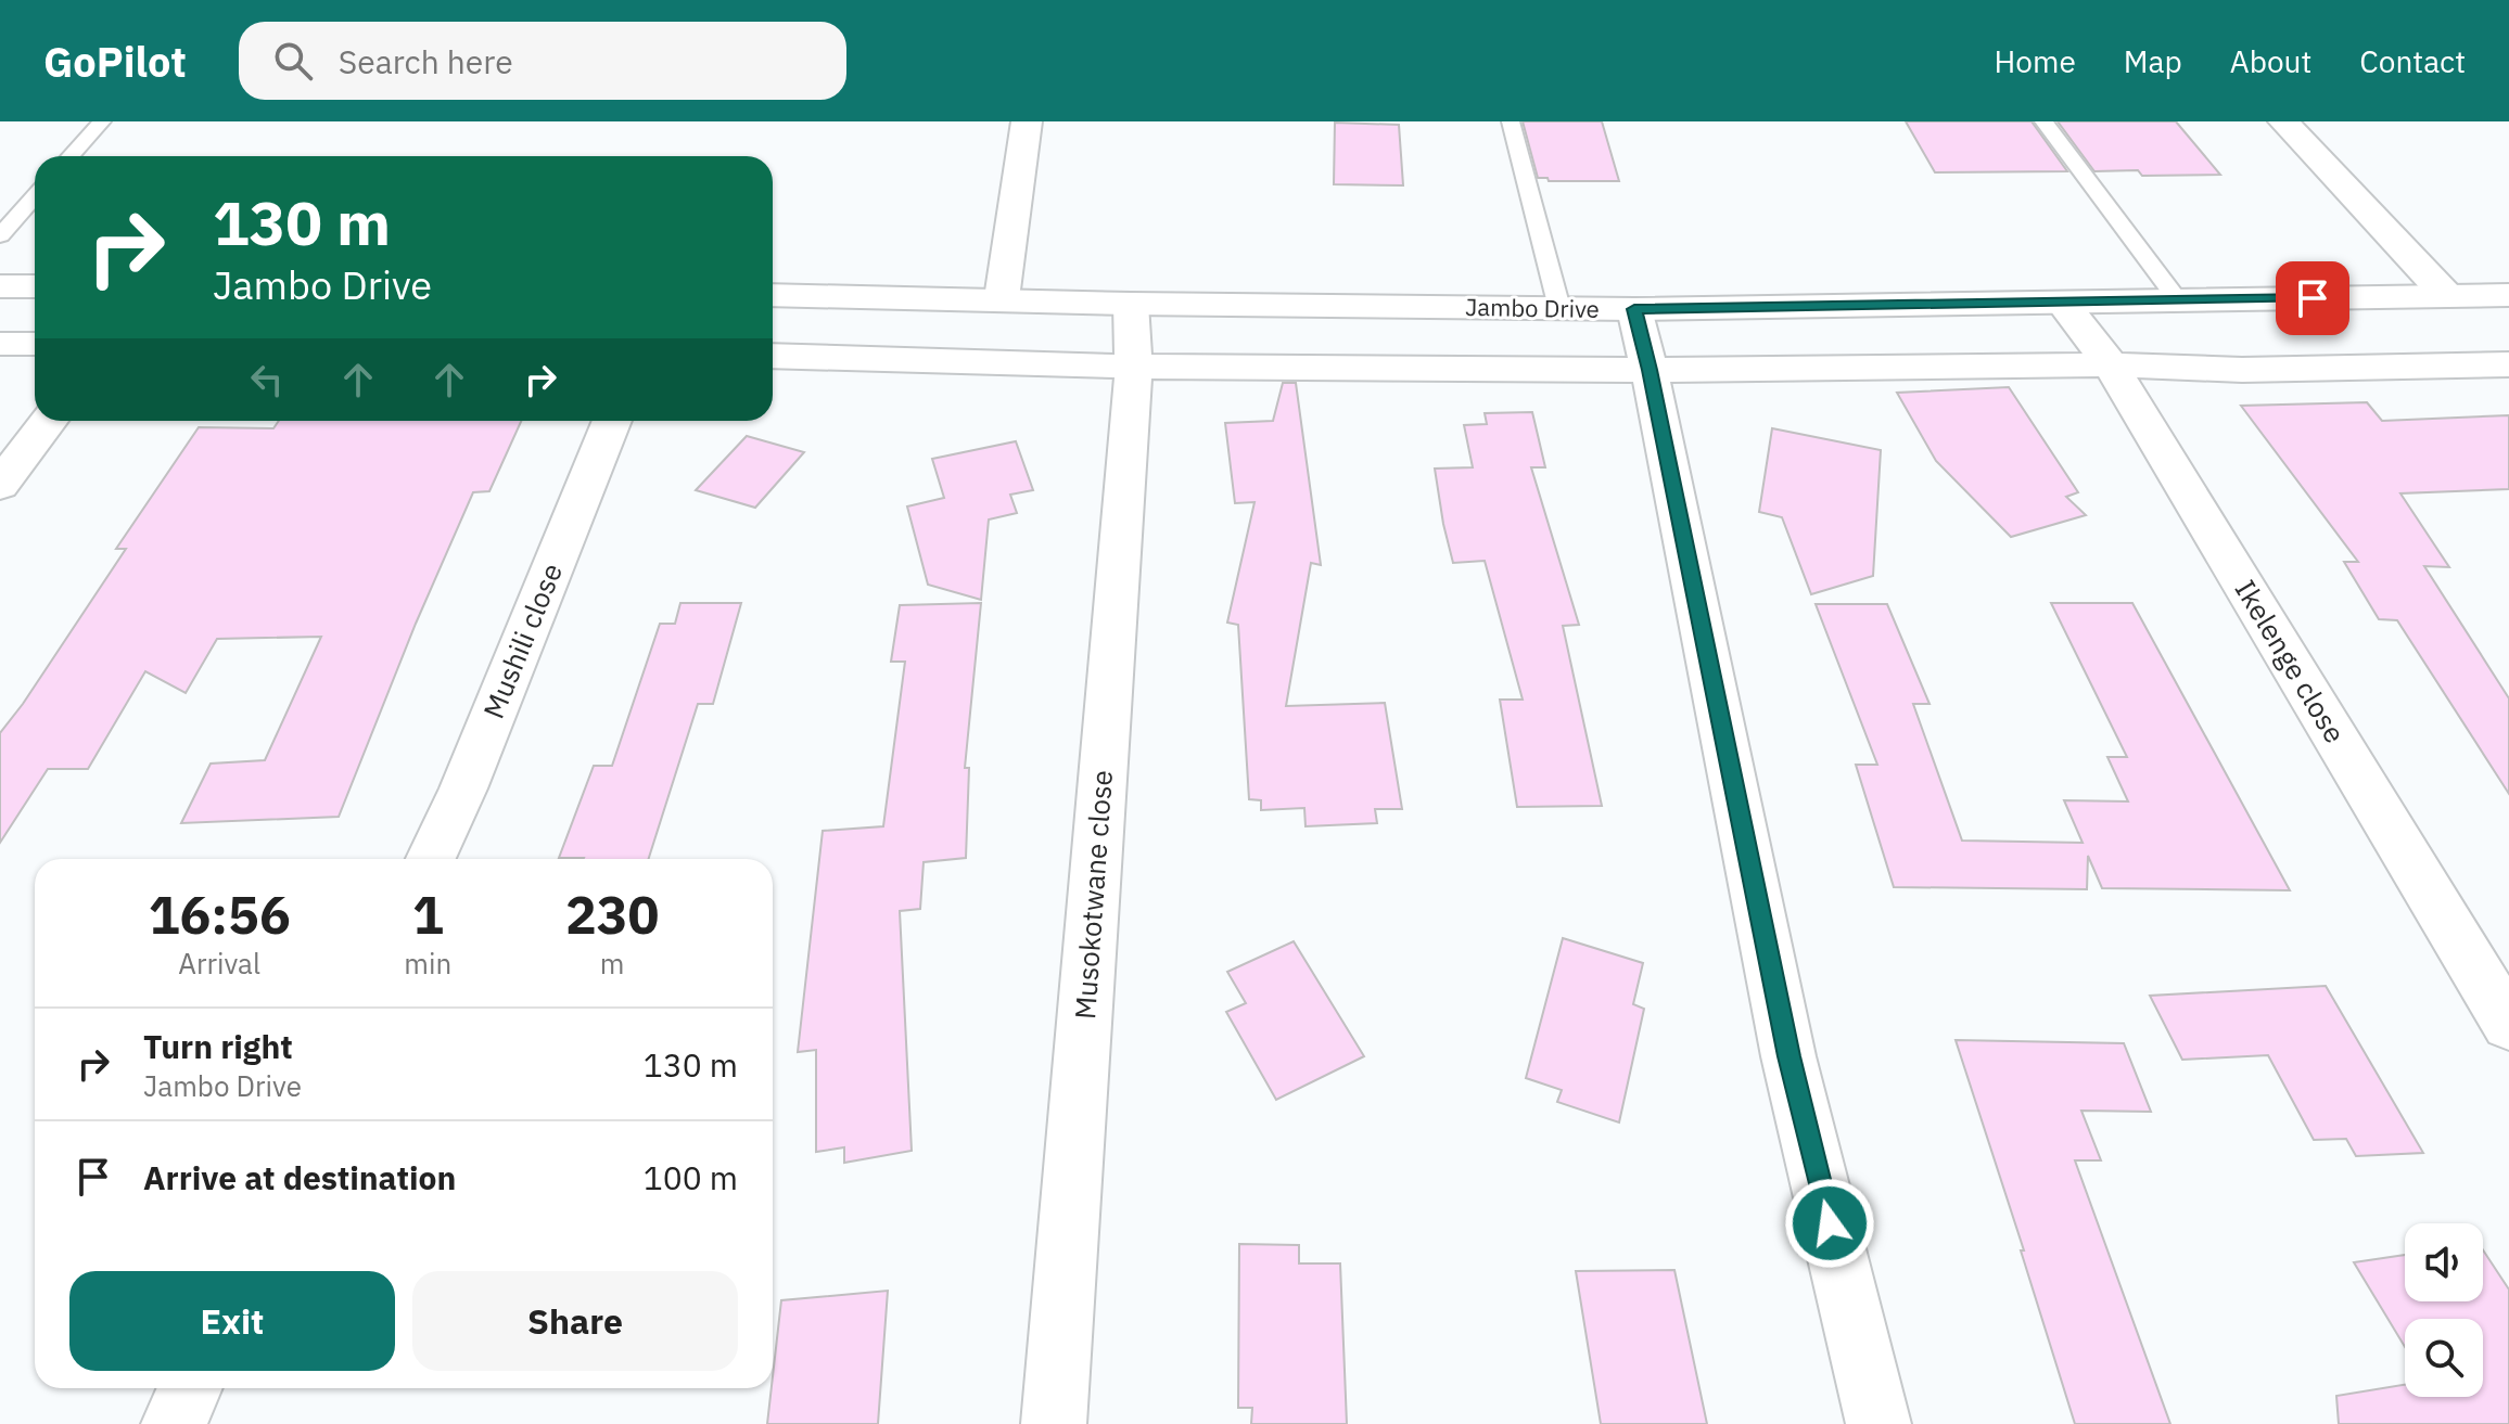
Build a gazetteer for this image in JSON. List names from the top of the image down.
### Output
{
  "streets": {
    "street": [
      "Jambo Drive",
      "Mushili close",
      "Ikelenge close",
      "Musokotwane close"
    ]
  },
  "crossings": [
    ["Jambo Drive", "Ikelenge close"],
    ["Jambo Drive", "Musokotwane close"]
  ],
  "page": {
    "header": "GoPilot",
    "search": "Search here",
    "nav": [
      "Home",
      "Map",
      "About",
      "Contact"
    ],
    "turn": ["130 m", "Jambo Drive"],
    "eta": [
      "16:56",
      "Arrival",
      "1",
      "min",
      "230",
      "m"
    ],
    "list": [
      {
        "name": "Turn right",
        "note": "Jambo Drive",
        "value": "130 m"
      },
      {
        "name": "Arrive at destination",
        "value": "100 m"
      }
    ],
    "buttons": ["Exit", "Share"]
  }
}
